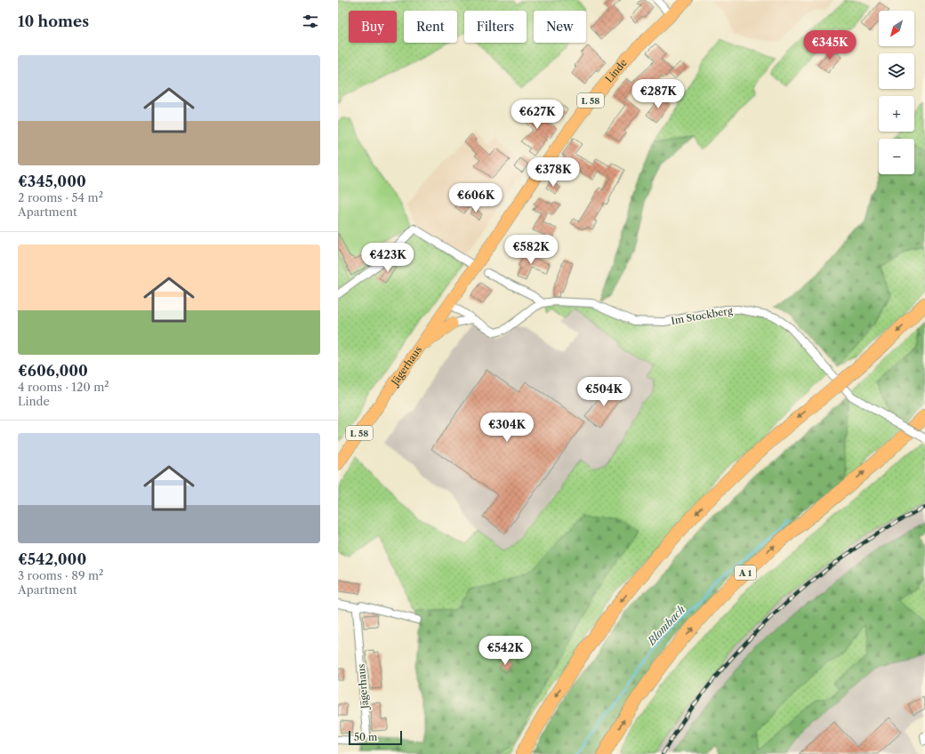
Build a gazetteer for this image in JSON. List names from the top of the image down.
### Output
{
  "streets": {
    "highway": ["A 1"],
    "main road": ["Linde", "L 58", "Jägerhaus"],
    "street": ["Im Stockberg"]
  },
  "crossings": [
    ["Linde", "Jägerhaus"],
    ["Im Stockberg", "Jägerhaus"]
  ],
  "water": ["Blombach"],
  "scale_bar": "50 m",
  "north": "bottom left",
  "page": {
    "heading": "10 homes",
    "map_buttons": ["+", "−"],
    "chip": [
      "Buy",
      "Rent",
      "Filters",
      "New"
    ],
    "price": [
      "€345K",
      "€287K",
      "€627K",
      "€378K",
      "€606K",
      "€582K",
      "€423K",
      "€504K",
      "€304K",
      "€542K"
    ],
    "list": [
      {
        "name": "€345,000",
        "note": "2 rooms · 54 m² · Apartment"
      },
      {
        "name": "€606,000",
        "note": "4 rooms · 120 m² · Linde"
      },
      {
        "name": "€542,000",
        "note": "3 rooms · 89 m² · Apartment"
      }
    ],
    "scale": "50 m"
  }
}
